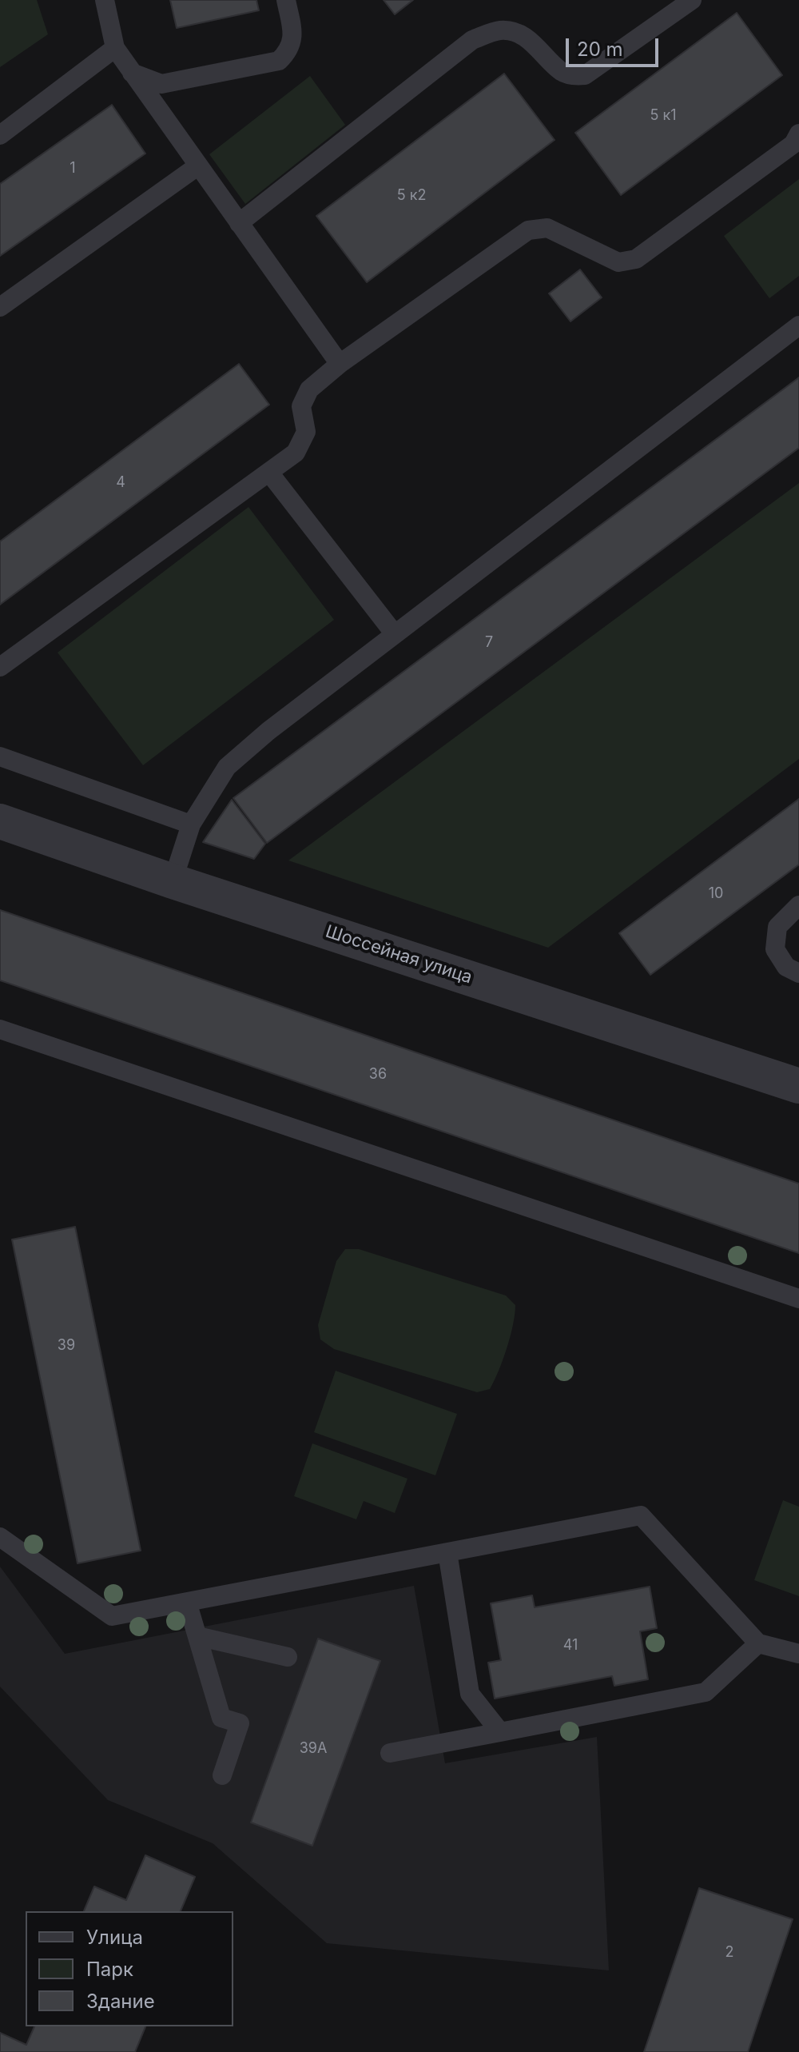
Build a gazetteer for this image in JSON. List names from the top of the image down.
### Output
{
  "streets": {
    "street": ["Шоссейная улица"]
  },
  "house_numbers": [
    "5 к1",
    "1",
    "5 к2",
    "4",
    "7",
    "10",
    "36",
    "39",
    "41",
    "39А",
    "2"
  ],
  "legend": ["Улица", "Парк", "Здание"],
  "scale_bar": "20 m"
}
